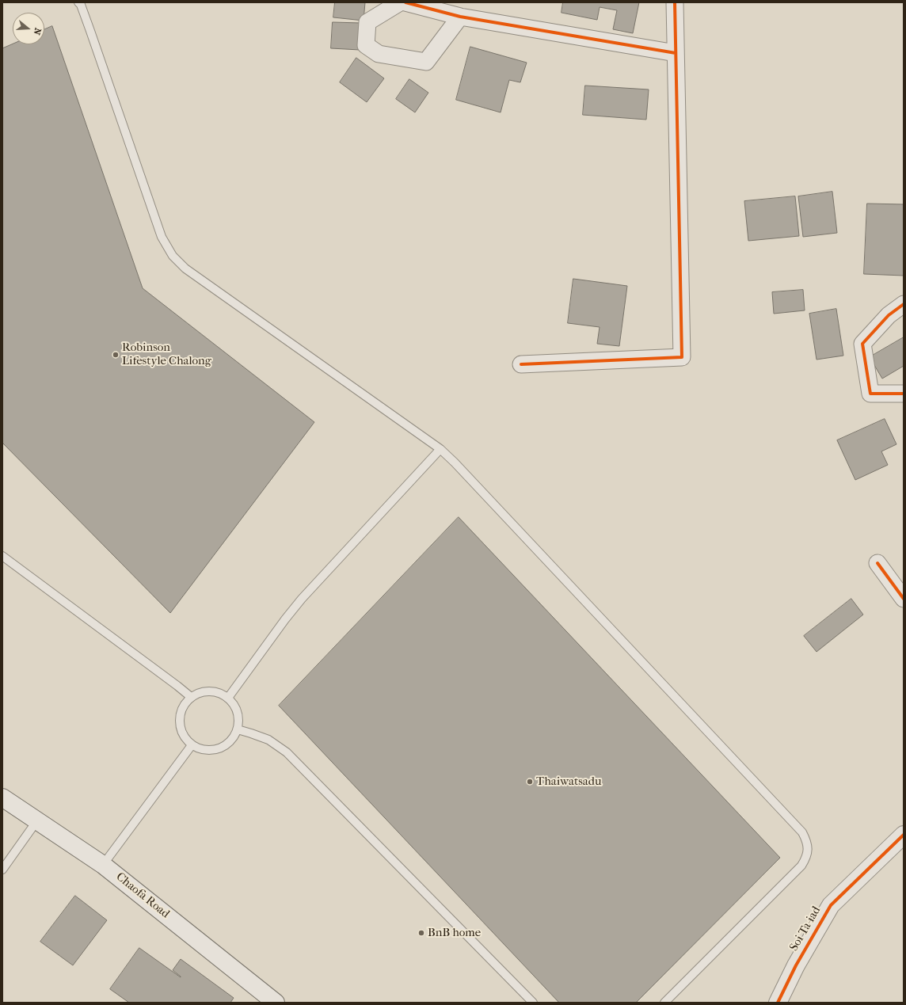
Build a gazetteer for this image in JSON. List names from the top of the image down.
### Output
{
  "streets": {
    "main road": ["Chaofa Road", "Soi Ta-iad"]
  },
  "places": ["Robinson Lifestyle Chalong", "Thaiwatsadu", "BnB home"],
  "north": "right"
}
